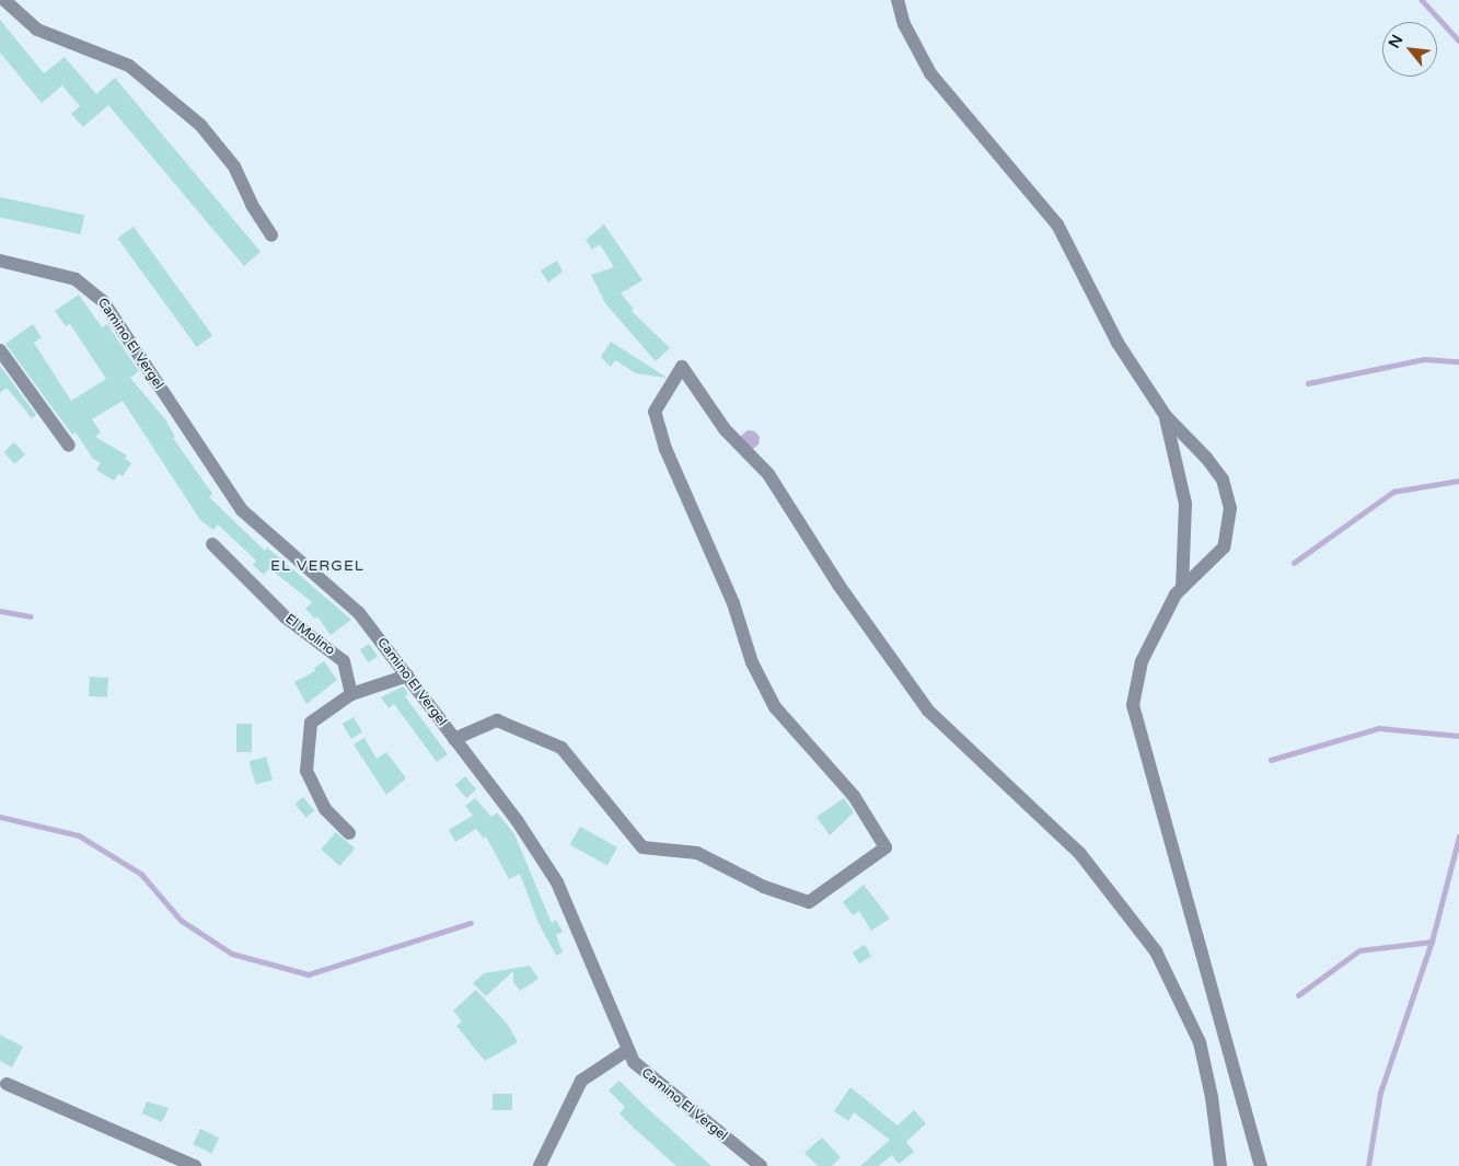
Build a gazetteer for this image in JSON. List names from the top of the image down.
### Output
{
  "streets": {
    "street": ["Camino El Vergel", "El Molino"]
  },
  "districts": ["EL VERGEL"],
  "north": "top left"
}
